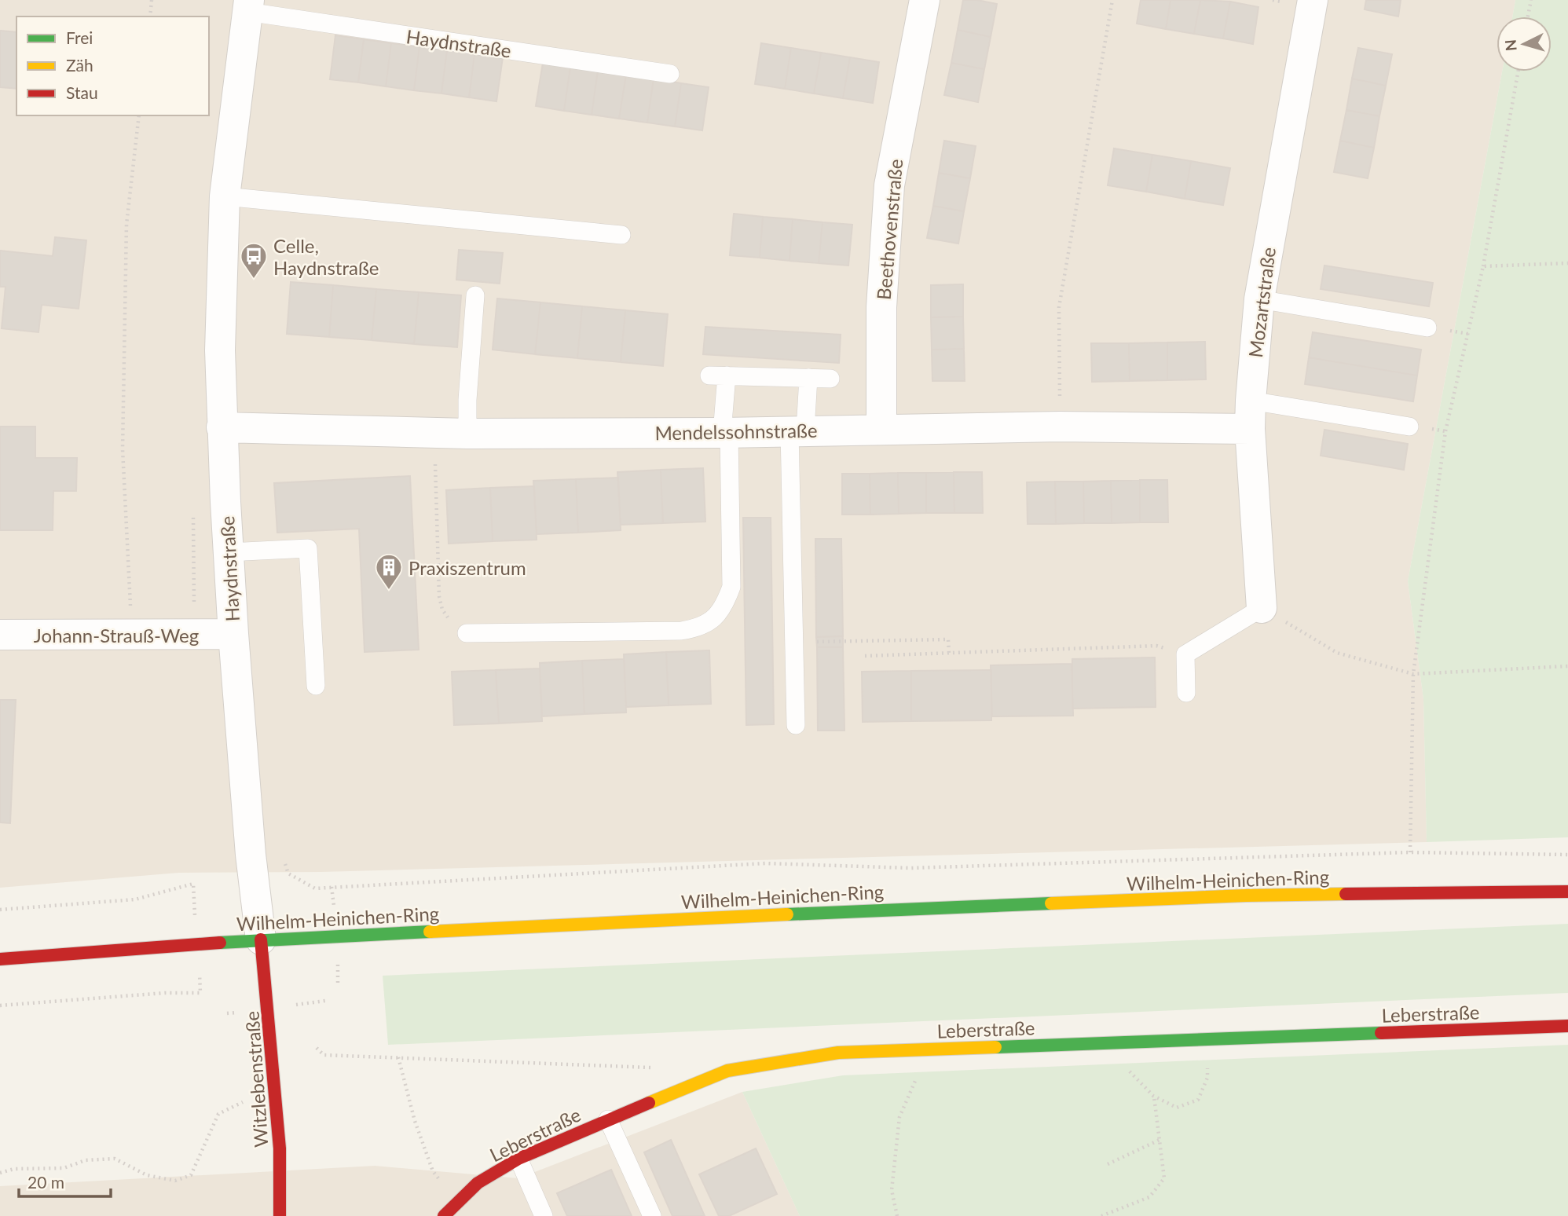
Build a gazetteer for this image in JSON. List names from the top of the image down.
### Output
{
  "streets": {
    "main road": ["Wilhelm-Heinichen-Ring", "Leberstraße", "Witzlebenstraße"],
    "street": [
      "Haydnstraße",
      "Beethovenstraße",
      "Mozartstraße",
      "Mendelssohnstraße",
      "Johann-Strauß-Weg"
    ]
  },
  "crossings": [
    ["Haydnstraße", "Mendelssohnstraße"],
    ["Haydnstraße", "Johann-Strauß-Weg"],
    ["Haydnstraße", "Wilhelm-Heinichen-Ring"],
    ["Haydnstraße", "Witzlebenstraße"],
    ["Beethovenstraße", "Mendelssohnstraße"],
    ["Mozartstraße", "Mendelssohnstraße"],
    ["Wilhelm-Heinichen-Ring", "Witzlebenstraße"]
  ],
  "places": {
    "bus stop": ["Celle, Haydnstraße"],
    "building": ["Praxiszentrum"]
  },
  "legend": ["Frei", "Zäh", "Stau"],
  "scale_bar": "20 m",
  "north": "left"
}
